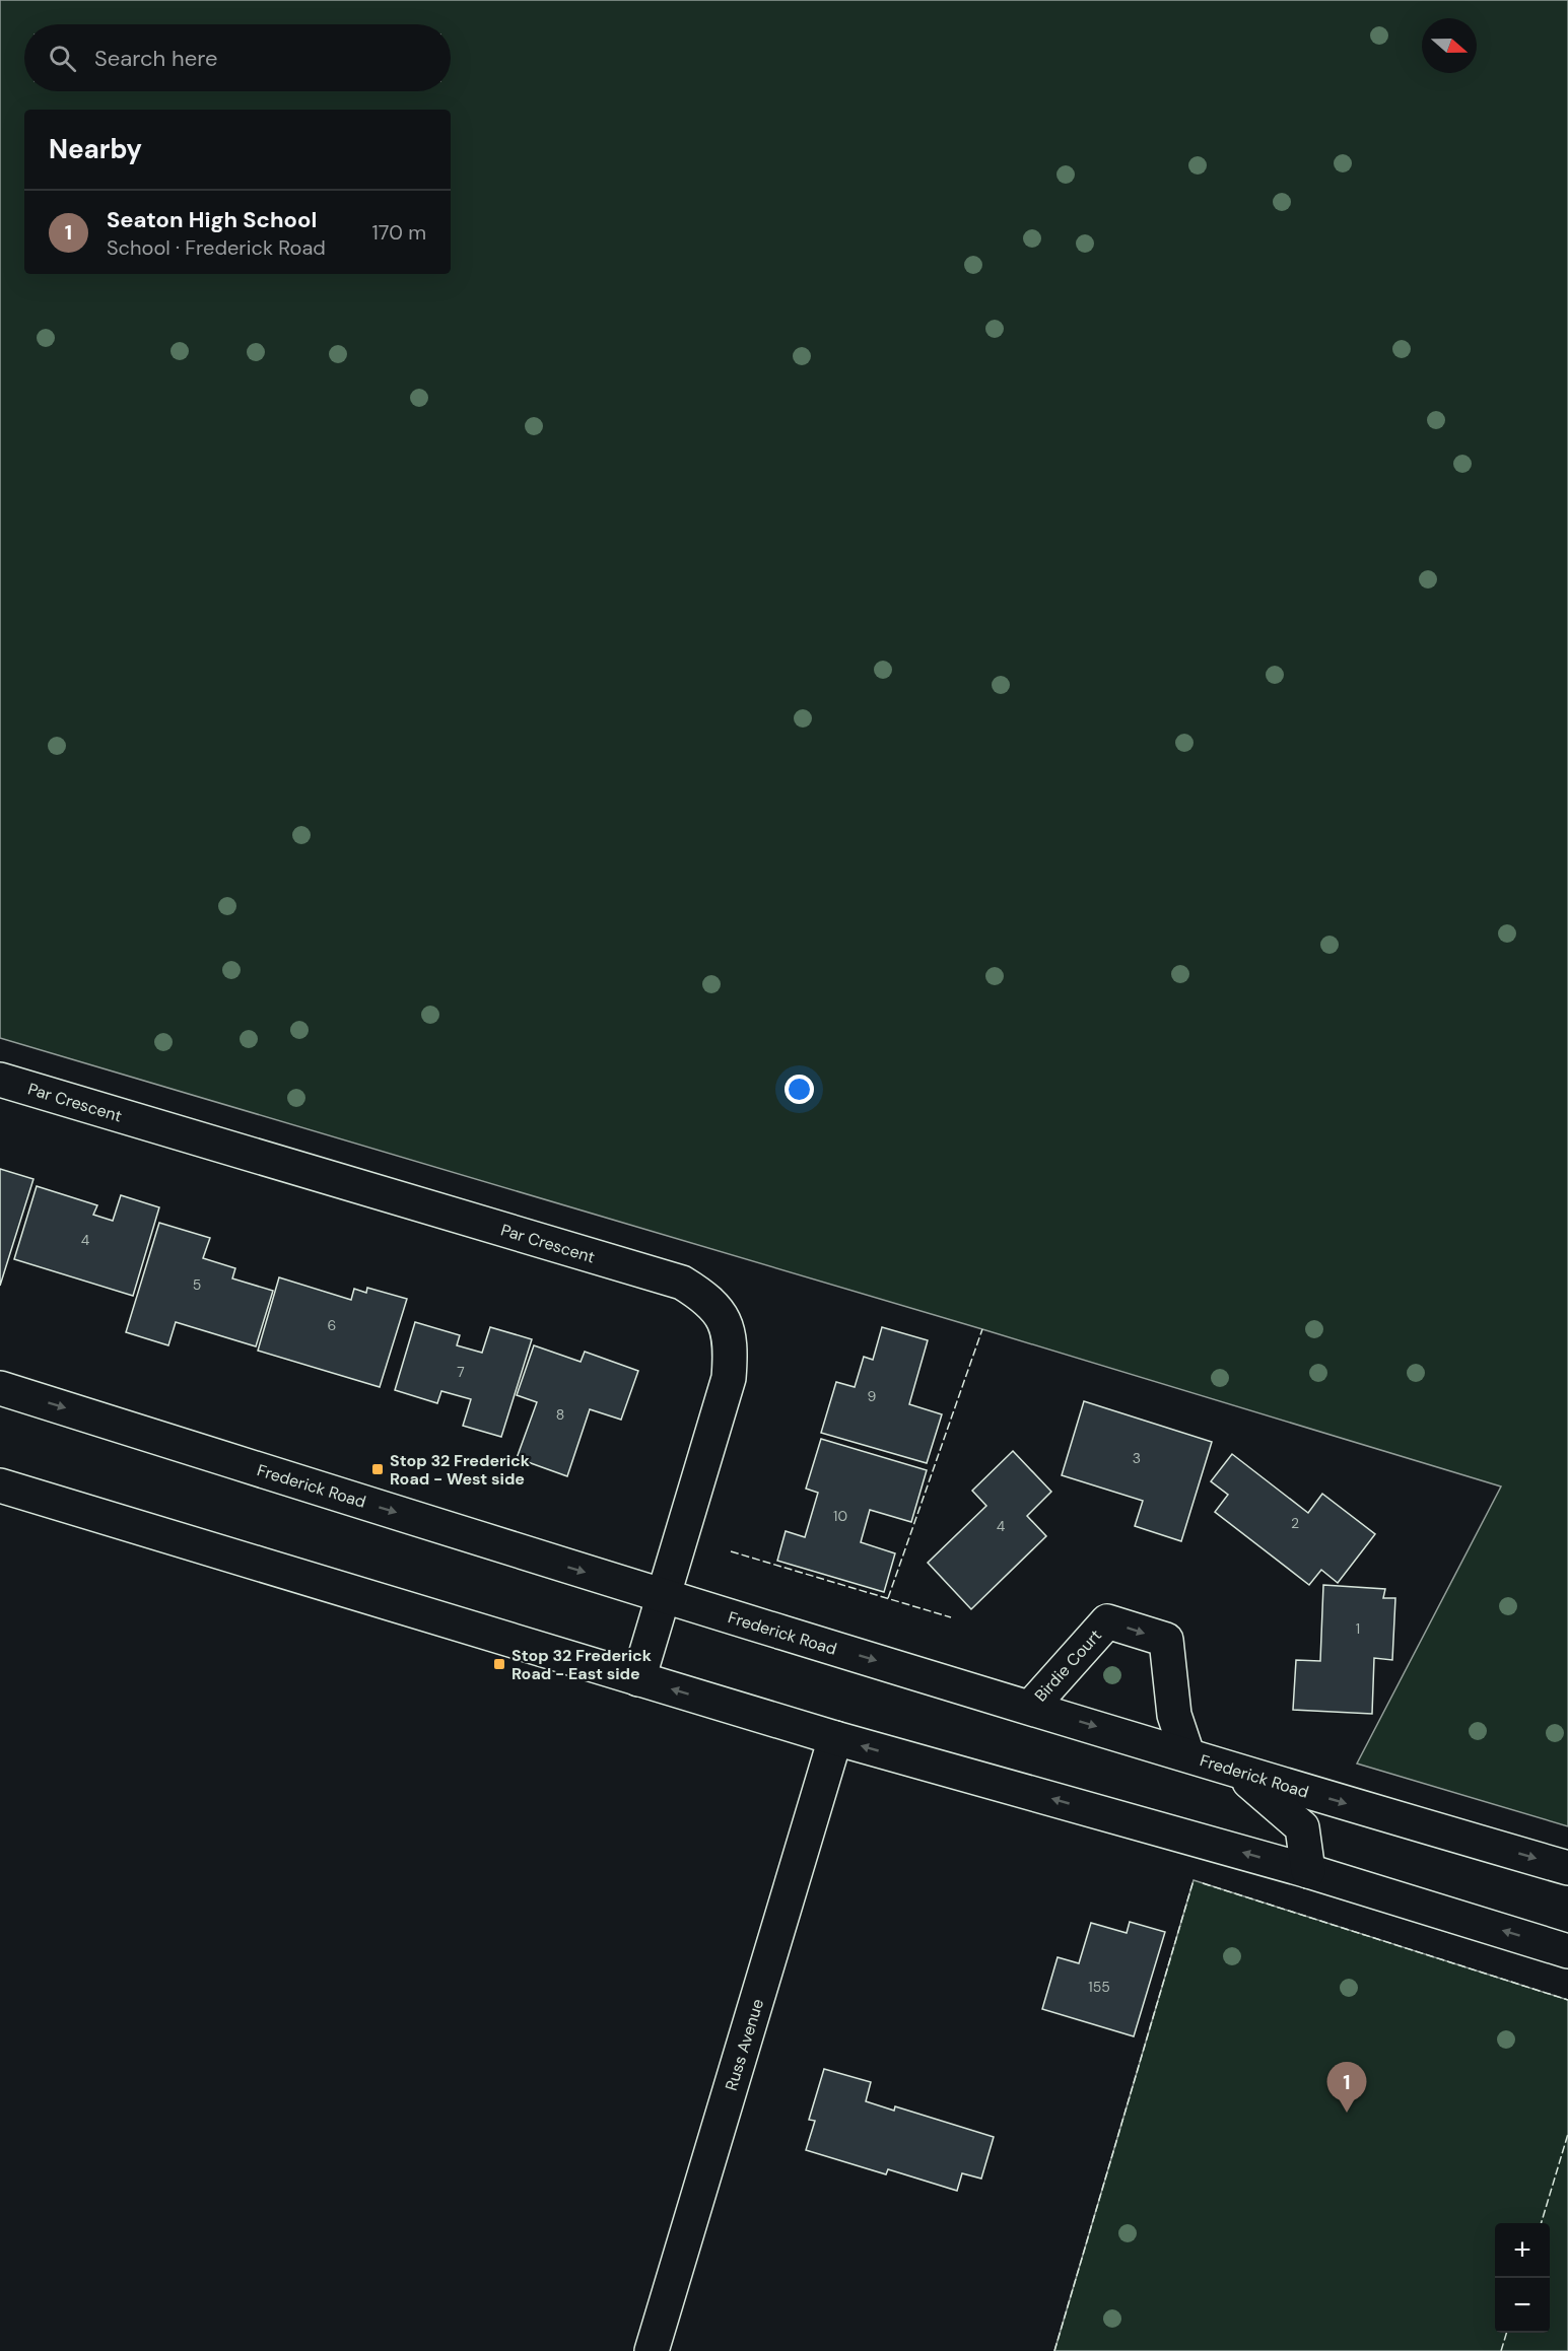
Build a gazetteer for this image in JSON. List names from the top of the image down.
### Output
{
  "streets": {
    "main road": [
      "Par Crescent",
      "Frederick Road",
      "Birdie Court",
      "Russ Avenue"
    ]
  },
  "crossings": [
    ["Par Crescent", "Frederick Road"],
    ["Frederick Road", "Birdie Court"]
  ],
  "places": {
    "transit": ["Stop 32 Frederick Road - West side", "Stop 32 Frederick Road - East side"]
  },
  "house_numbers": [
    "4",
    "5",
    "6",
    "7",
    "9",
    "8",
    "3",
    "10",
    "2",
    "4",
    "1",
    "155"
  ],
  "north": "right",
  "page": {
    "search": "Search here",
    "heading": "Nearby",
    "list": [
      {
        "mark": "1",
        "name": "Seaton High School",
        "note": "School · Frederick Road",
        "value": "170 m"
      }
    ],
    "pins": "1",
    "map_buttons": ["+", "−"]
  }
}
